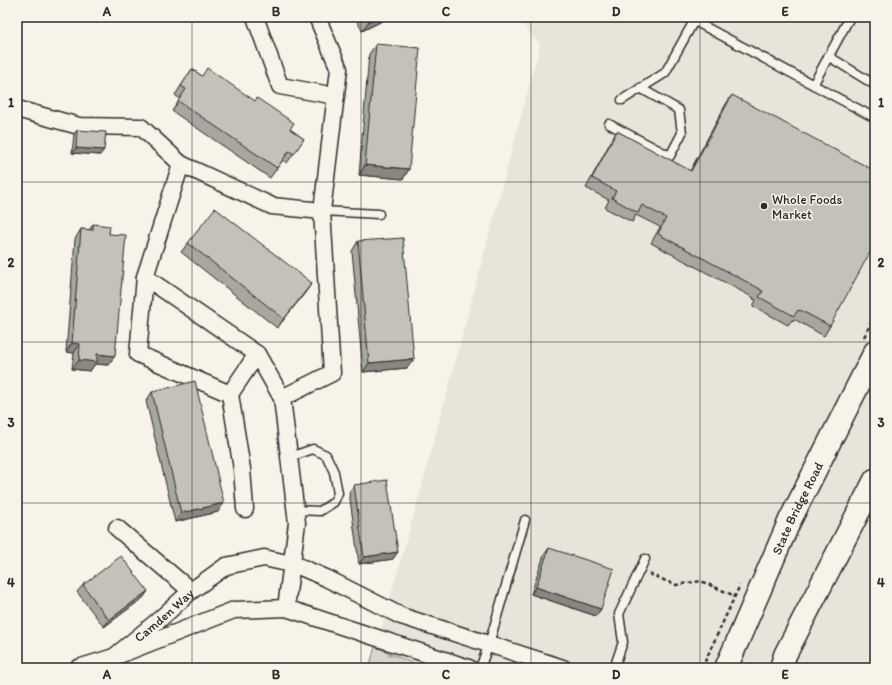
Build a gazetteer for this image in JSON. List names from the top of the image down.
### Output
{
  "streets": {
    "highway": ["State Bridge Road"],
    "street": ["Camden Way"]
  },
  "places": ["Whole Foods Market"],
  "grid": {
    "columns": [
      "A",
      "B",
      "C",
      "D",
      "E"
    ],
    "rows": [
      "1",
      "2",
      "3",
      "4"
    ]
  }
}
